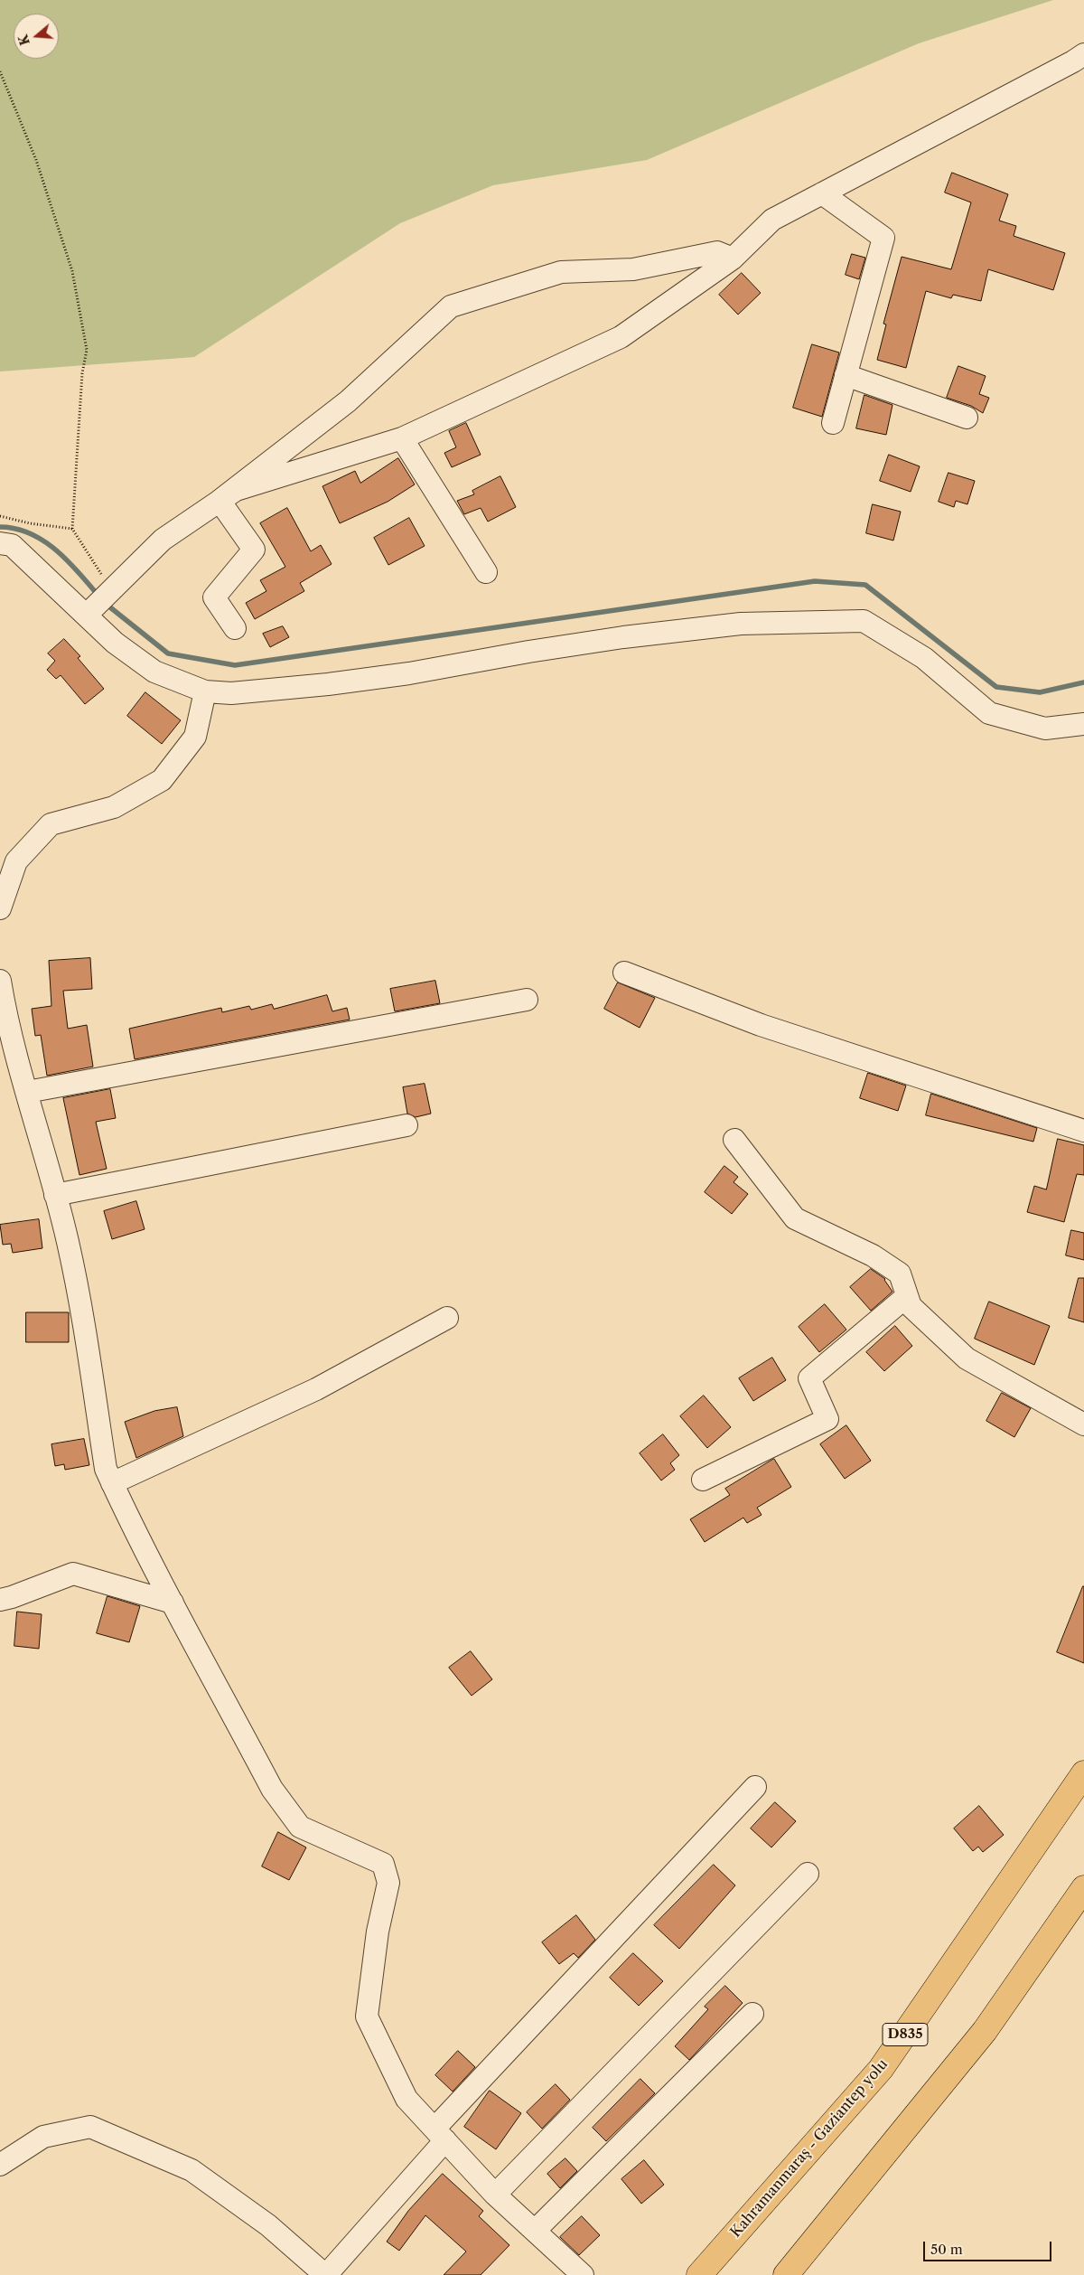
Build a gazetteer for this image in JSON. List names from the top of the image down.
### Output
{
  "streets": {
    "highway": ["D835", "Kahramanmaraş - Gaziantep yolu"]
  },
  "scale_bar": "50 m",
  "north": "left"
}
